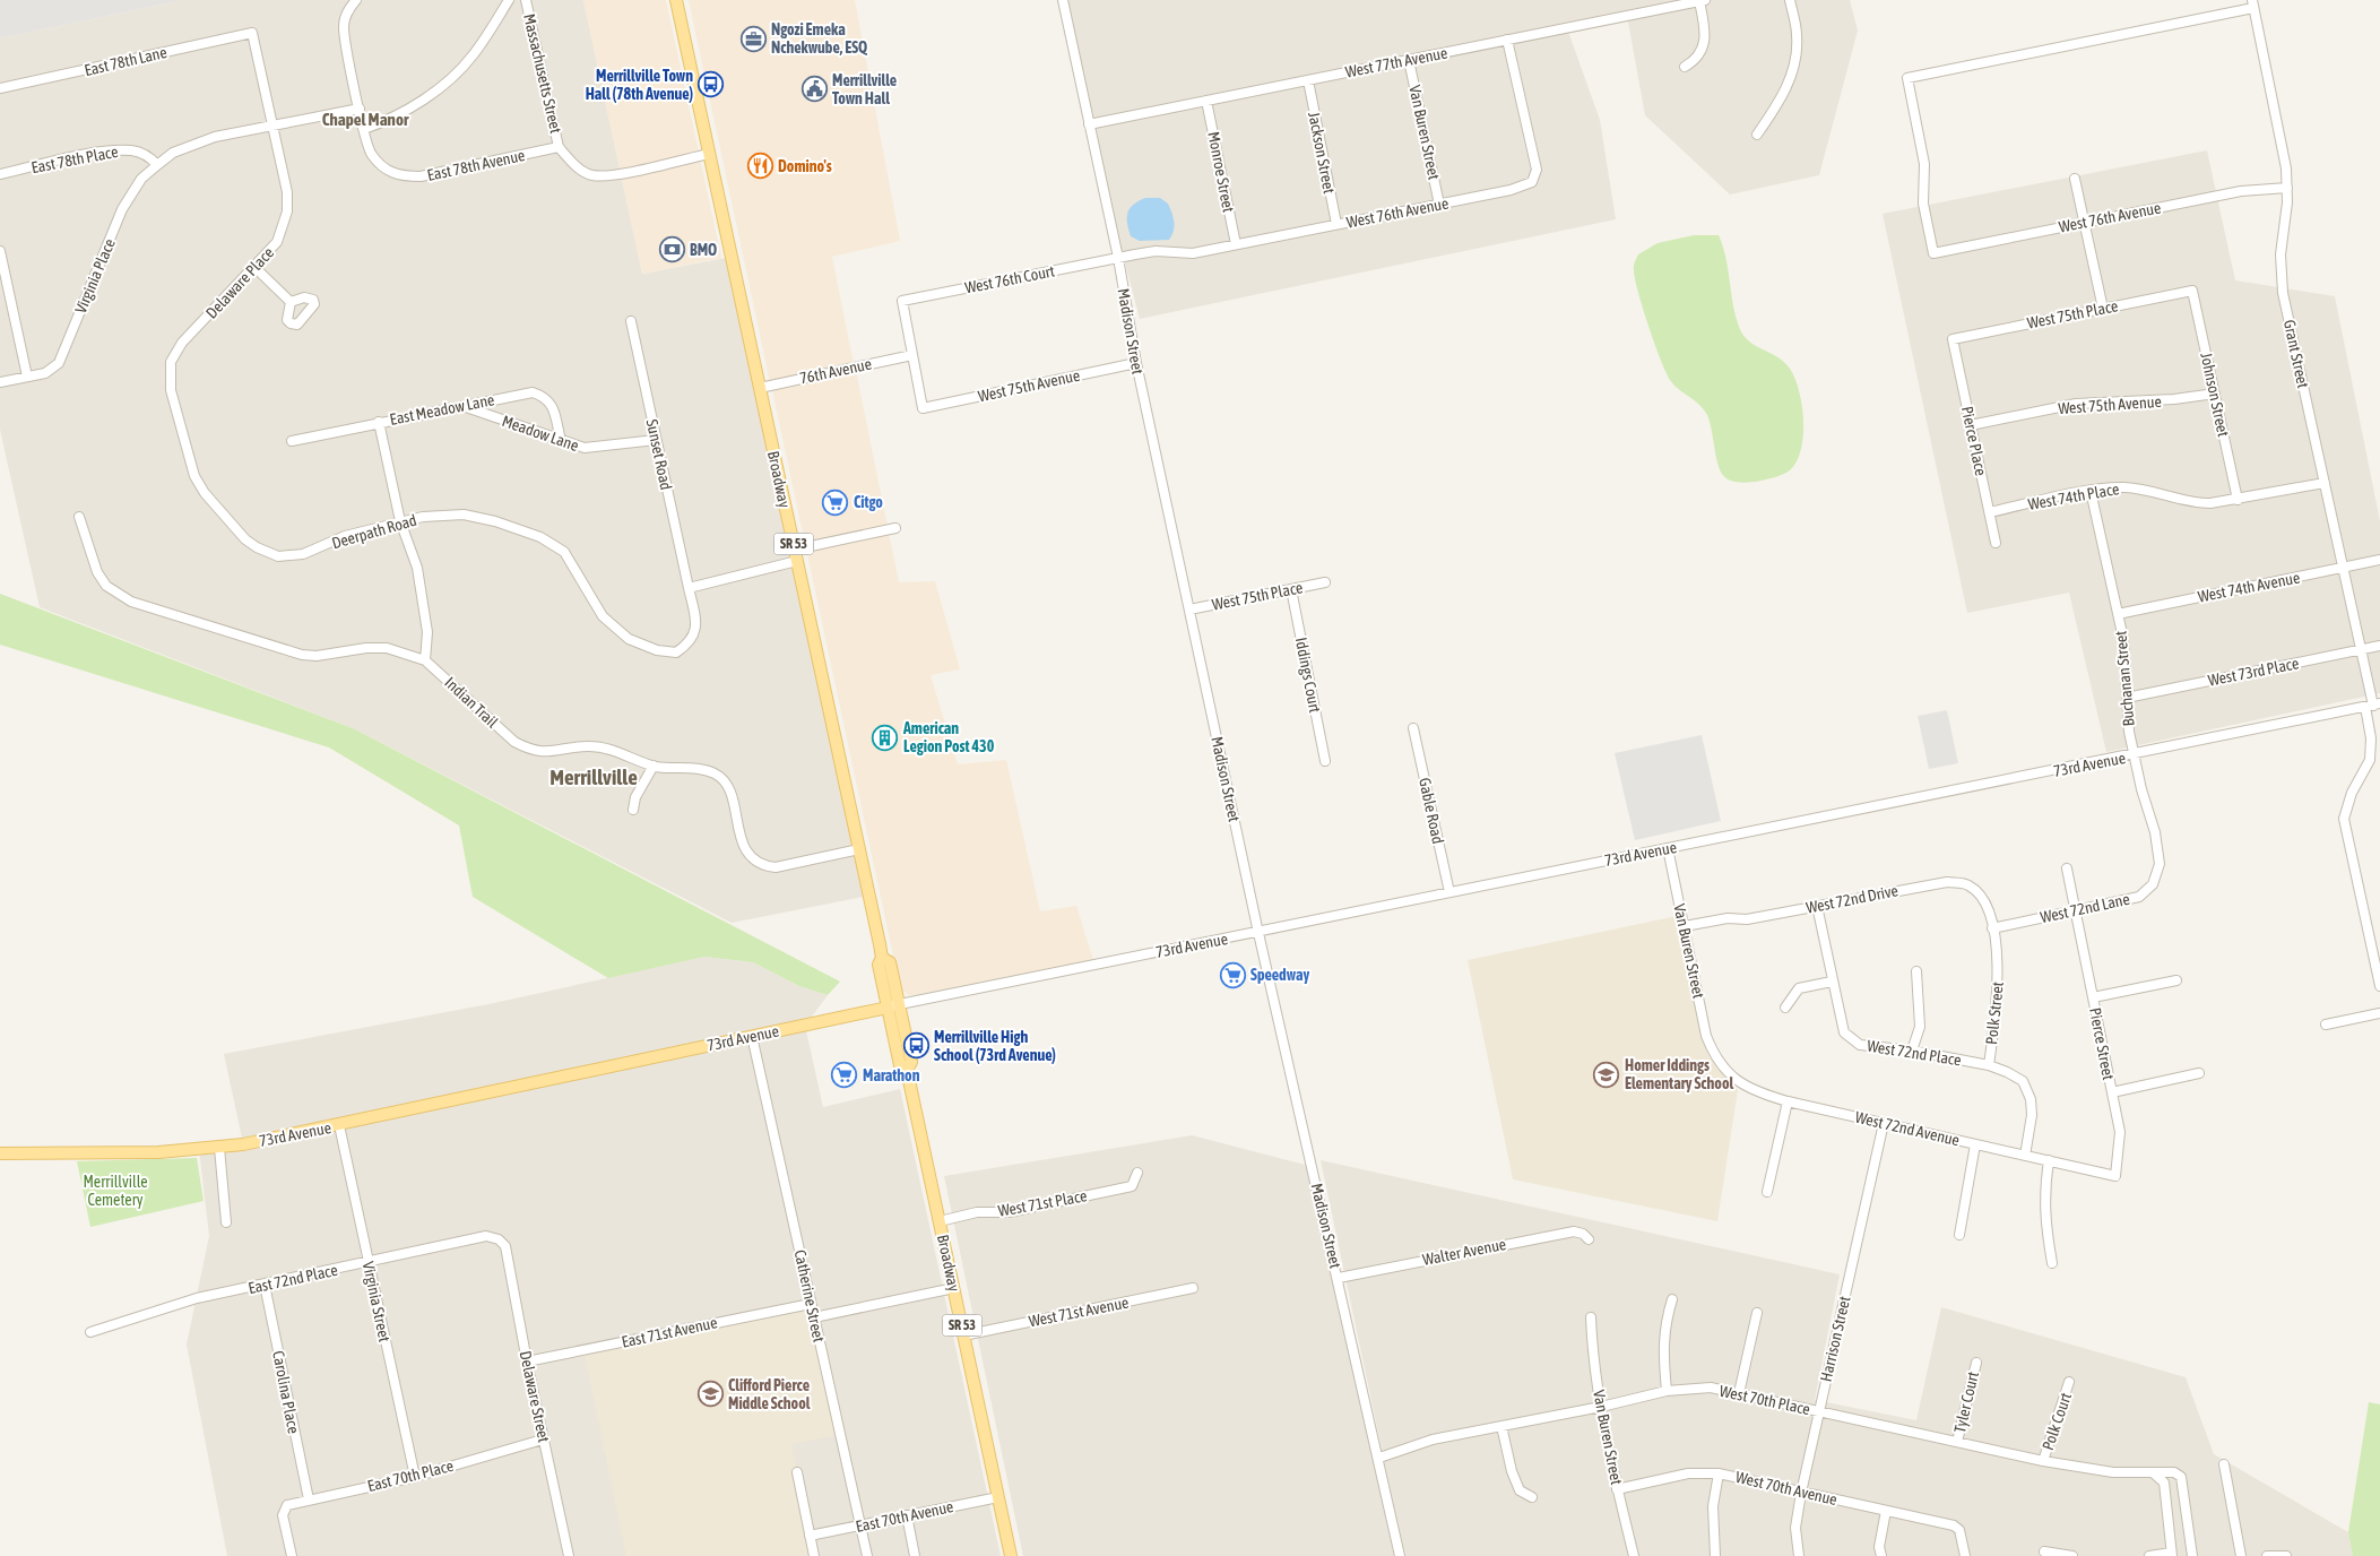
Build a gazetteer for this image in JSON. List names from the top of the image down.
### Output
{
  "streets": {
    "main road": ["Broadway", "SR 53", "73rd Avenue"],
    "street": [
      "East 78th Lane",
      "West 77th Avenue",
      "Massachusetts Street",
      "Van Buren Street",
      "Jackson Street",
      "East 78th Place",
      "East 78th Avenue",
      "Monroe Street",
      "West 76th Avenue",
      "Virginia Place",
      "West 76th Court",
      "Delaware Place",
      "West 75th Place",
      "Madison Street",
      "Grant Street",
      "76th Avenue",
      "West 75th Avenue",
      "Johnson Street",
      "East Meadow Lane",
      "Meadow Lane",
      "Pierce Place",
      "Sunset Road",
      "West 74th Place",
      "Deerpath Road",
      "West 74th Avenue",
      "West 73rd Place",
      "Iddings Court",
      "Buchanan Street",
      "Indian Trail",
      "Gable Road",
      "West 72nd Drive",
      "West 72nd Lane",
      "Polk Street",
      "Pierce Street",
      "West 72nd Place",
      "West 72nd Avenue",
      "West 71st Place",
      "Walter Avenue",
      "East 72nd Place",
      "Catherine Street",
      "Virginia Street",
      "West 71st Avenue",
      "East 71st Avenue",
      "Harrison Street",
      "Carolina Place",
      "Delaware Street",
      "West 70th Place",
      "Tyler Court",
      "Polk Court",
      "East 70th Place",
      "West 70th Avenue",
      "East 70th Avenue"
    ]
  },
  "crossings": [
    ["East 78th Lane", "Delaware Place"],
    ["West 77th Avenue", "Van Buren Street"],
    ["West 77th Avenue", "Jackson Street"],
    ["West 77th Avenue", "Monroe Street"],
    ["West 77th Avenue", "West 76th Avenue"],
    ["West 77th Avenue", "Madison Street"],
    ["Massachusetts Street", "East 78th Avenue"],
    ["Van Buren Street", "West 76th Avenue"],
    ["Van Buren Street", "73rd Avenue"],
    ["Van Buren Street", "West 72nd Drive"],
    ["Van Buren Street", "West 72nd Avenue"],
    ["Van Buren Street", "West 70th Place"],
    ["Van Buren Street", "West 70th Avenue"],
    ["Jackson Street", "West 76th Avenue"],
    ["East 78th Place", "Virginia Place"],
    ["Monroe Street", "West 76th Avenue"],
    ["West 76th Avenue", "West 76th Court"],
    ["West 76th Avenue", "Madison Street"],
    ["West 76th Avenue", "Grant Street"],
    ["West 76th Court", "Madison Street"],
    ["West 76th Court", "76th Avenue"],
    ["West 76th Court", "West 75th Avenue"],
    ["Delaware Place", "Deerpath Road"],
    ["West 75th Place", "Madison Street"],
    ["West 75th Place", "Johnson Street"],
    ["West 75th Place", "Pierce Place"],
    ["West 75th Place", "Iddings Court"],
    ["Madison Street", "West 75th Avenue"],
    ["Madison Street", "73rd Avenue"],
    ["Madison Street", "Walter Avenue"],
    ["Madison Street", "West 70th Place"],
    ["Grant Street", "West 74th Place"],
    ["Grant Street", "West 74th Avenue"],
    ["Grant Street", "West 73rd Place"],
    ["Grant Street", "73rd Avenue"],
    ["76th Avenue", "West 75th Avenue"],
    ["76th Avenue", "Broadway"],
    ["West 75th Avenue", "Johnson Street"],
    ["West 75th Avenue", "Pierce Place"],
    ["Johnson Street", "West 74th Place"],
    ["East Meadow Lane", "Meadow Lane"],
    ["Meadow Lane", "Sunset Road"],
    ["Pierce Place", "West 74th Place"],
    ["Sunset Road", "Deerpath Road"],
    ["Broadway", "Indian Trail"],
    ["Broadway", "73rd Avenue"],
    ["Broadway", "West 71st Place"],
    ["Broadway", "West 71st Avenue"],
    ["Broadway", "East 70th Avenue"],
    ["West 74th Place", "Buchanan Street"],
    ["West 74th Avenue", "Buchanan Street"],
    ["West 73rd Place", "Buchanan Street"],
    ["Buchanan Street", "73rd Avenue"],
    ["Buchanan Street", "West 72nd Lane"],
    ["73rd Avenue", "Gable Road"],
    ["73rd Avenue", "Catherine Street"],
    ["73rd Avenue", "Virginia Street"],
    ["West 72nd Drive", "West 72nd Lane"],
    ["West 72nd Drive", "Polk Street"],
    ["West 72nd Lane", "Polk Street"],
    ["West 72nd Lane", "Pierce Street"],
    ["Polk Street", "West 72nd Place"],
    ["Pierce Street", "West 72nd Avenue"],
    ["West 72nd Avenue", "Harrison Street"],
    ["East 72nd Place", "Virginia Street"],
    ["East 72nd Place", "Carolina Place"],
    ["East 72nd Place", "Delaware Street"],
    ["Catherine Street", "East 71st Avenue"],
    ["Catherine Street", "East 70th Avenue"],
    ["Virginia Street", "East 70th Place"],
    ["East 71st Avenue", "Delaware Street"],
    ["Harrison Street", "West 70th Place"],
    ["Harrison Street", "West 70th Avenue"],
    ["Carolina Place", "East 70th Place"],
    ["Delaware Street", "East 70th Place"],
    ["West 70th Place", "Tyler Court"],
    ["West 70th Place", "Polk Court"]
  ],
  "districts": ["Chapel Manor", "Merrillville"],
  "parks": ["Merrillville Cemetery"],
  "places": {
    "office": ["Ngozi Emeka Nchekwube, ESQ"],
    "bus stop": ["Merrillville Town Hall (78th Avenue)", "Merrillville High School (73rd Avenue)"],
    "public building": ["Merrillville Town Hall"],
    "restaurant": ["Domino's"],
    "bank": ["BMO"],
    "supermarket": ["Citgo", "Speedway", "Marathon"],
    "building": ["American Legion Post 430"],
    "school or university": ["Homer Iddings Elementary School", "Clifford Pierce Middle School"]
  }
}
